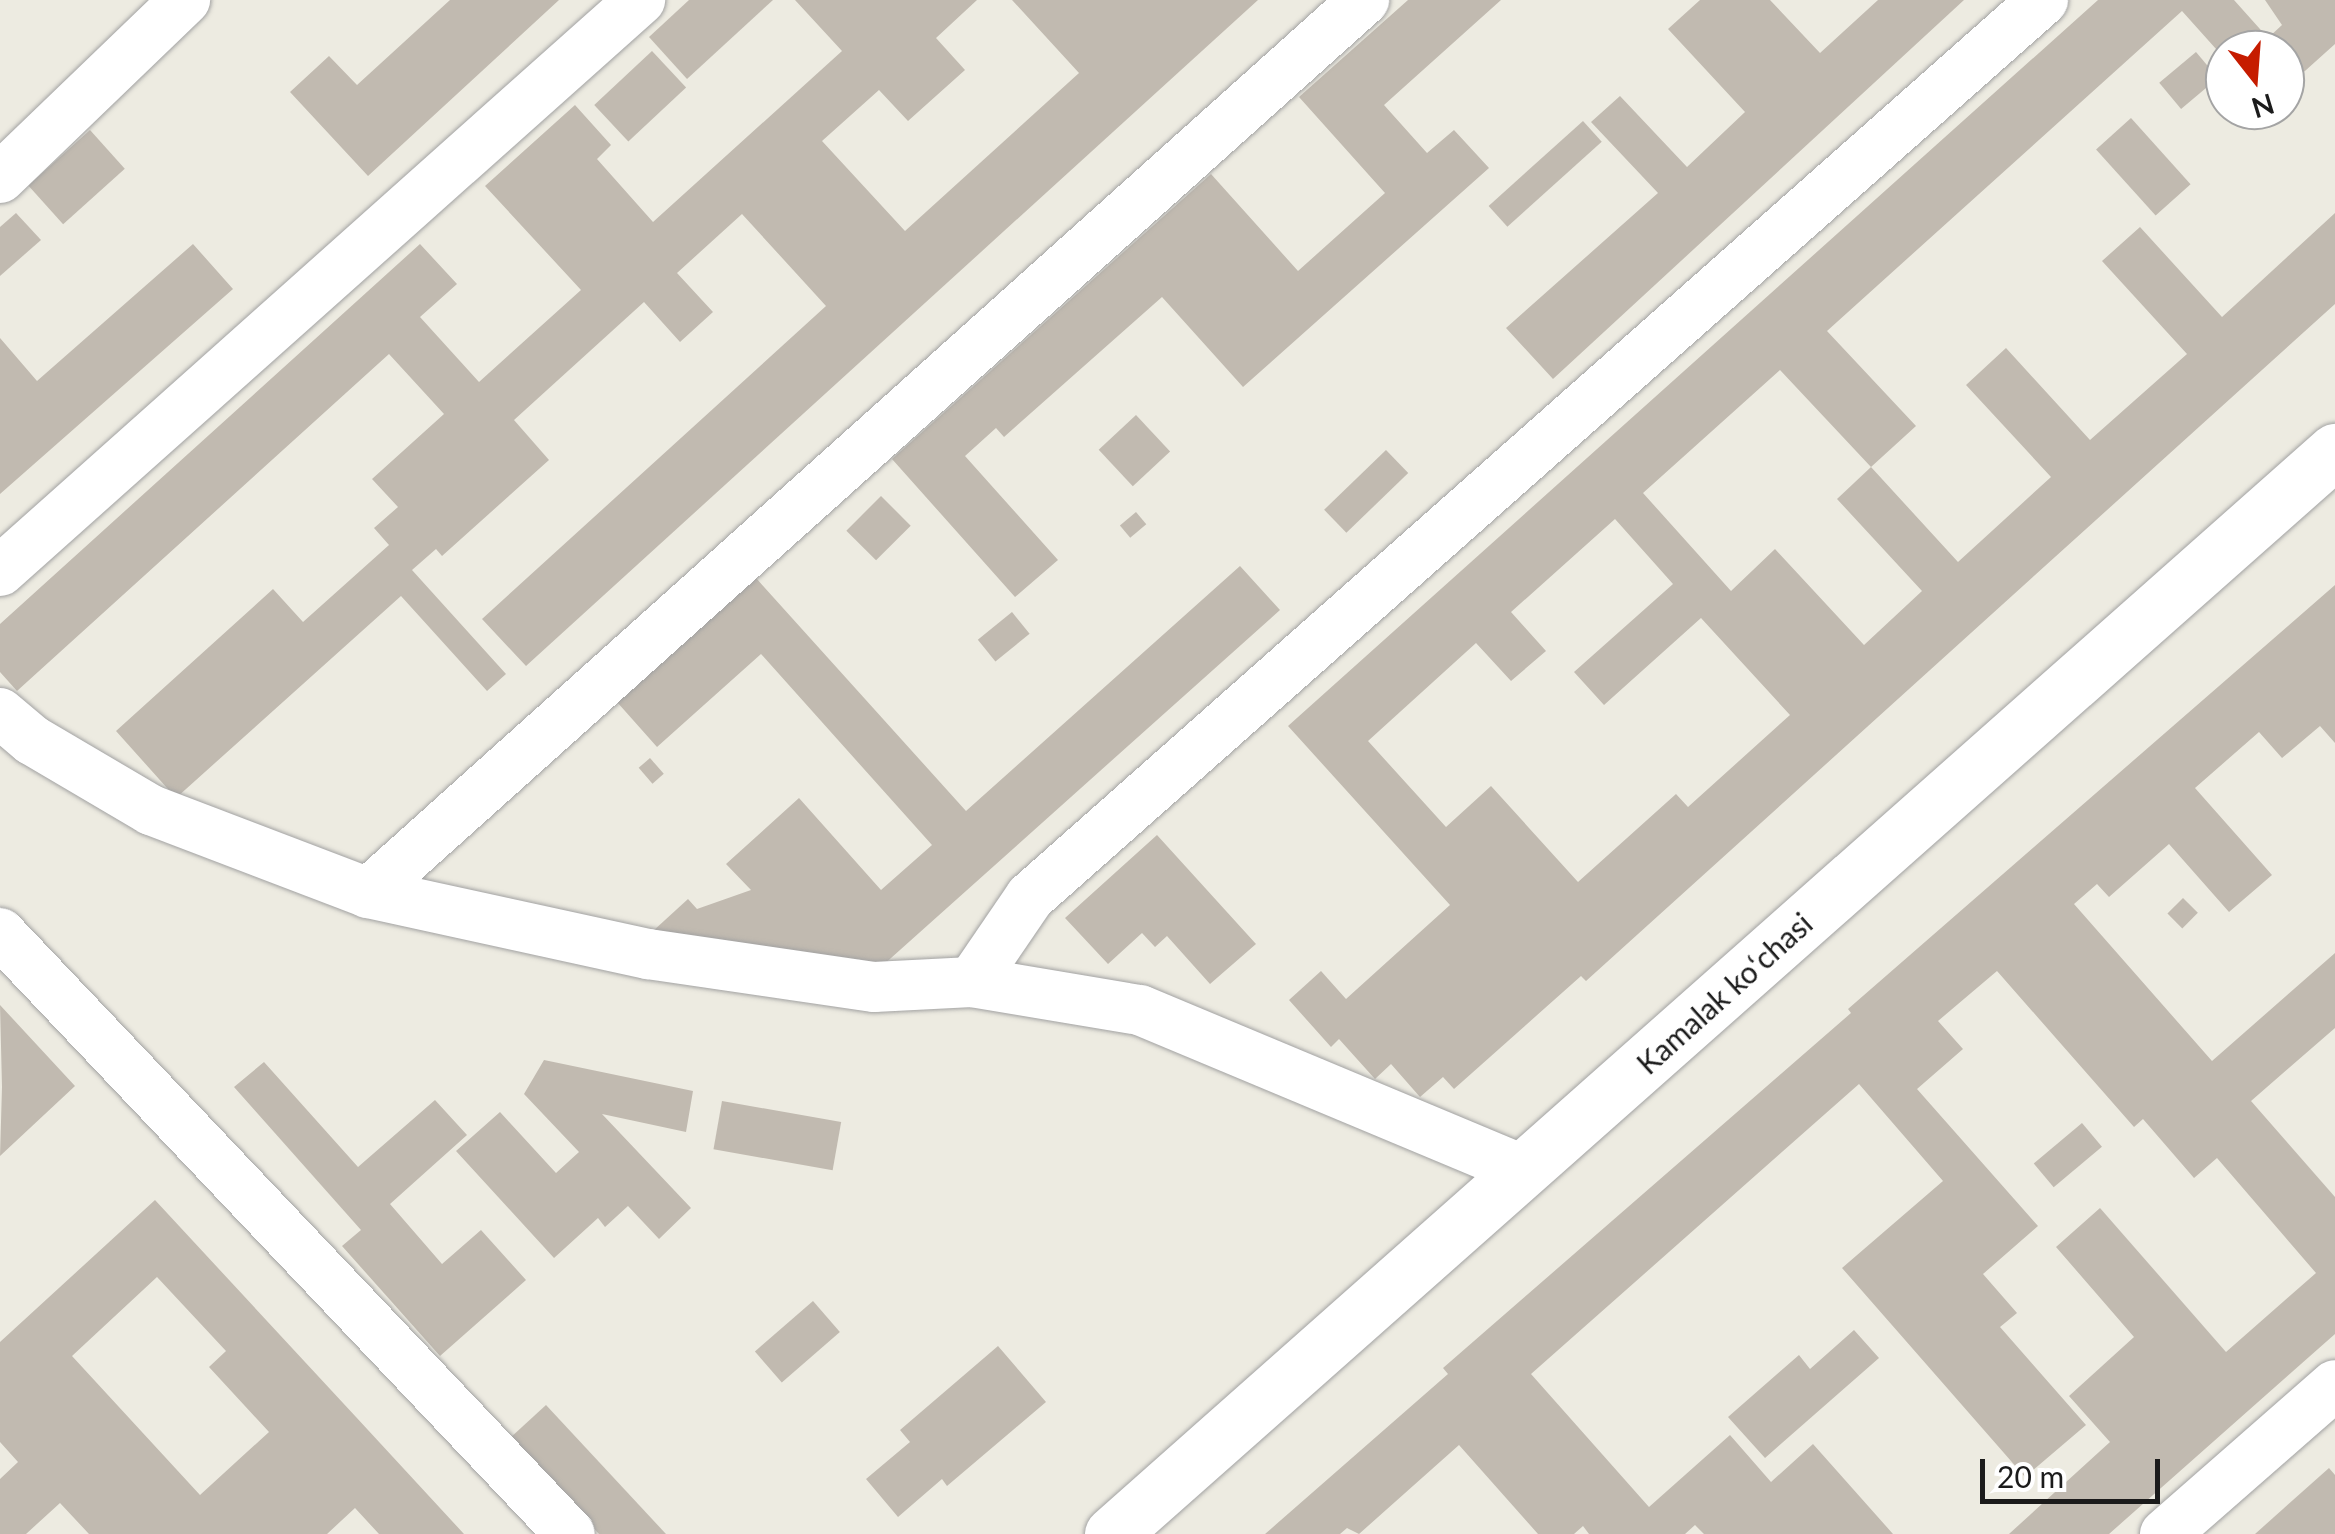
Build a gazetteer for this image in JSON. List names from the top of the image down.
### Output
{
  "streets": {
    "street": ["Kamalak koʻchasi"]
  },
  "scale_bar": "20 m",
  "north": "bottom"
}
